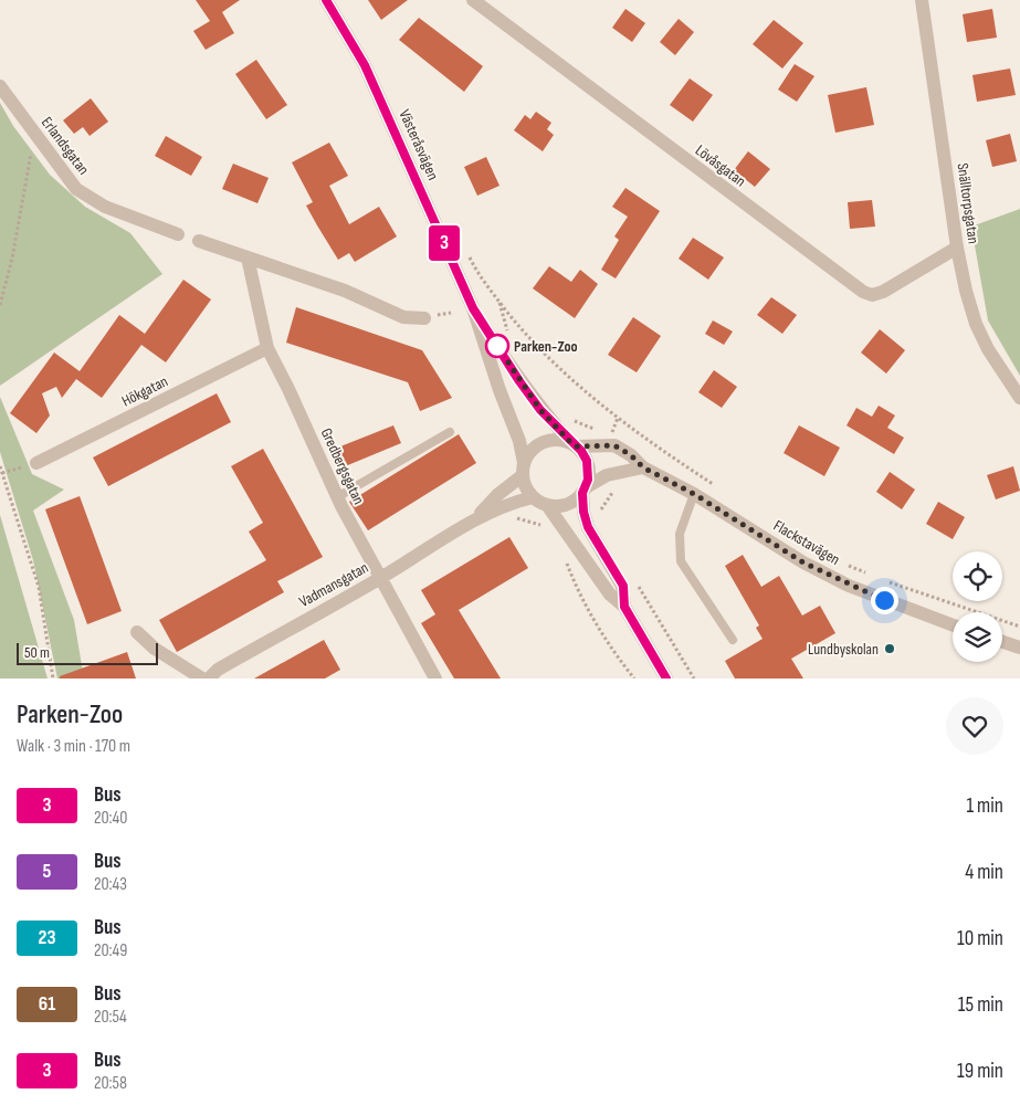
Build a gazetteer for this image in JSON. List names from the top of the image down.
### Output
{
  "streets": {
    "street": [
      "Västeråsvägen",
      "Erlandsgatan",
      "Lövåsgatan",
      "Snälltorpsgatan",
      "Hökgatan",
      "Gredbergsgatan",
      "Flackstavägen",
      "Vadmansgatan"
    ]
  },
  "crossings": [
    ["Västeråsvägen", "Vadmansgatan"],
    ["Lövåsgatan", "Snälltorpsgatan"],
    ["Hökgatan", "Gredbergsgatan"],
    ["Gredbergsgatan", "Vadmansgatan"]
  ],
  "places": ["Parken-Zoo", "Lundbyskolan"],
  "lines": ["bus line 3"],
  "scale_bar": "50 m",
  "page": {
    "on_map": "3",
    "scale": "50 m",
    "heading": ["Parken-Zoo", "Walk · 3 min · 170 m"],
    "list": [
      {
        "mark": "3",
        "name": "Bus",
        "note": "20:40",
        "value": "1 min"
      },
      {
        "mark": "5",
        "name": "Bus",
        "note": "20:43",
        "value": "4 min"
      },
      {
        "mark": "23",
        "name": "Bus",
        "note": "20:49",
        "value": "10 min"
      },
      {
        "mark": "61",
        "name": "Bus",
        "note": "20:54",
        "value": "15 min"
      },
      {
        "mark": "3",
        "name": "Bus",
        "note": "20:58",
        "value": "19 min"
      }
    ]
  }
}
